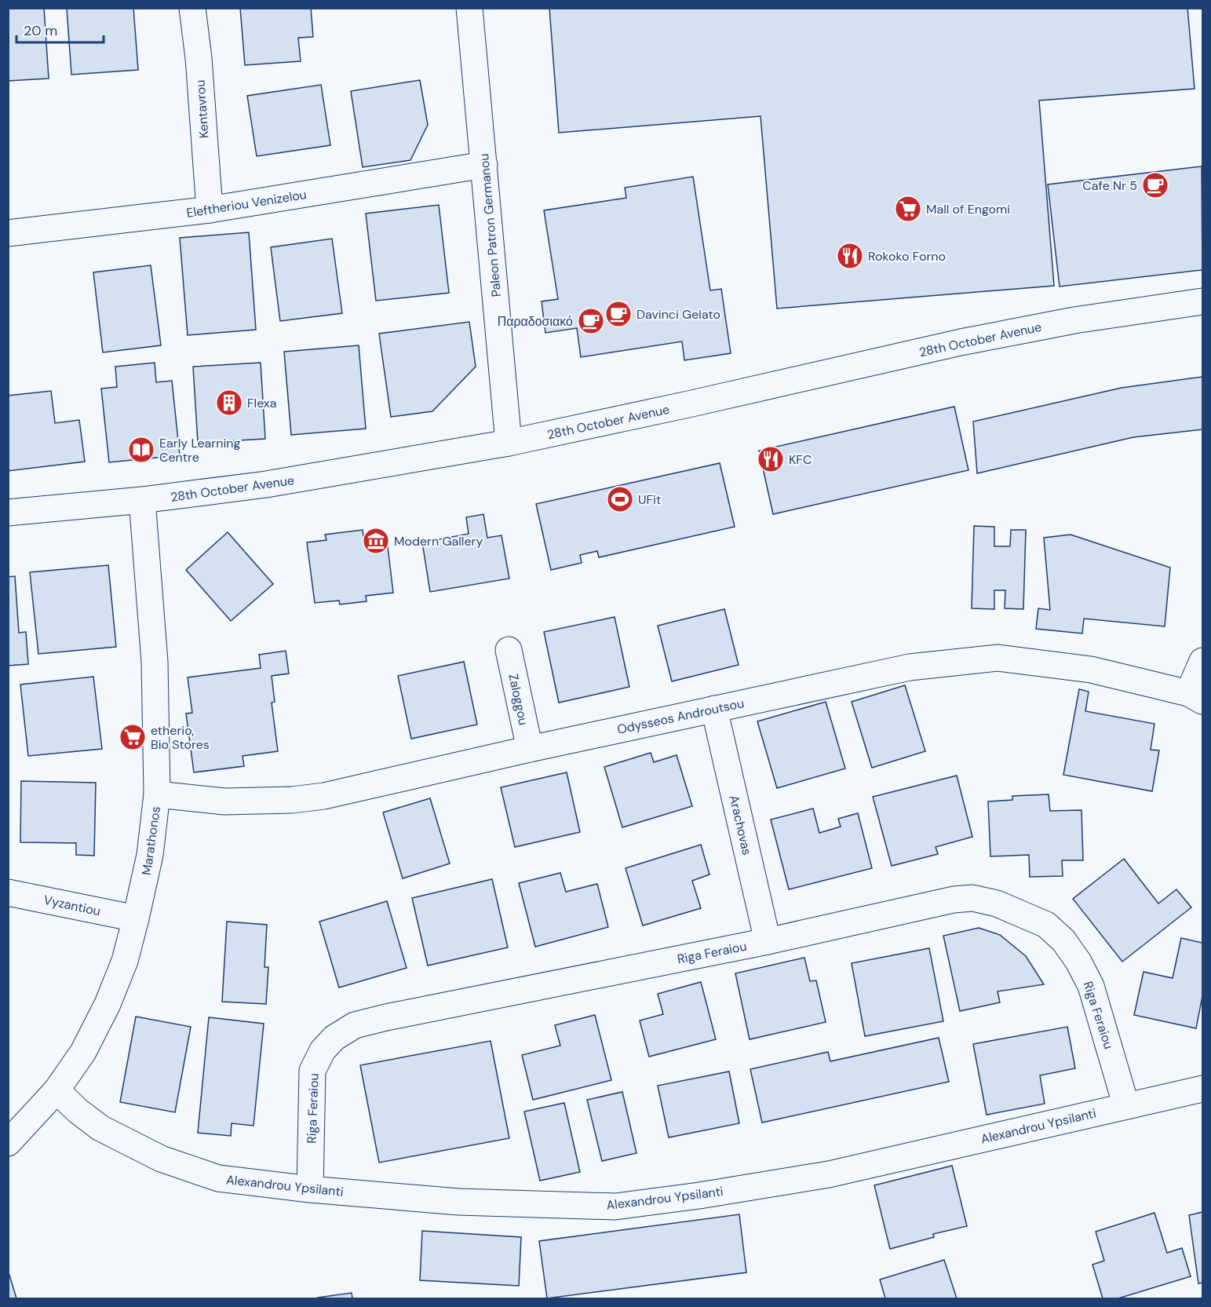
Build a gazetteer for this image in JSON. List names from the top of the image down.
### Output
{
  "streets": {
    "street": [
      "Kentavrou",
      "Eleftheriou Venizelou",
      "Paleon Patron Germanou",
      "28th October Avenue",
      "Zaloggou",
      "Odysseos Androutsou",
      "Arachovas",
      "Marathonos",
      "Vyzantiou",
      "Riga Feraiou",
      "Alexandrou Ypsilanti"
    ]
  },
  "crossings": [
    ["Kentavrou", "Eleftheriou Venizelou"],
    ["Eleftheriou Venizelou", "Paleon Patron Germanou"],
    ["Paleon Patron Germanou", "28th October Avenue"],
    ["28th October Avenue", "Marathonos"],
    ["Zaloggou", "Odysseos Androutsou"],
    ["Odysseos Androutsou", "Arachovas"],
    ["Odysseos Androutsou", "Marathonos"],
    ["Arachovas", "Riga Feraiou"],
    ["Marathonos", "Vyzantiou"],
    ["Marathonos", "Alexandrou Ypsilanti"],
    ["Riga Feraiou", "Alexandrou Ypsilanti"]
  ],
  "places": {
    "cafe": ["Cafe Nr 5", "Davinci Gelato", "Παραδοσιακό"],
    "supermarket": ["Mall of Engomi", "etherio, Bio Stores"],
    "restaurant": ["Rokoko Forno", "KFC"],
    "building": ["Flexa"],
    "library": ["Early Learning Centre"],
    "sports": ["UFit"],
    "museum": ["Modern Gallery"]
  },
  "scale_bar": "20 m"
}
